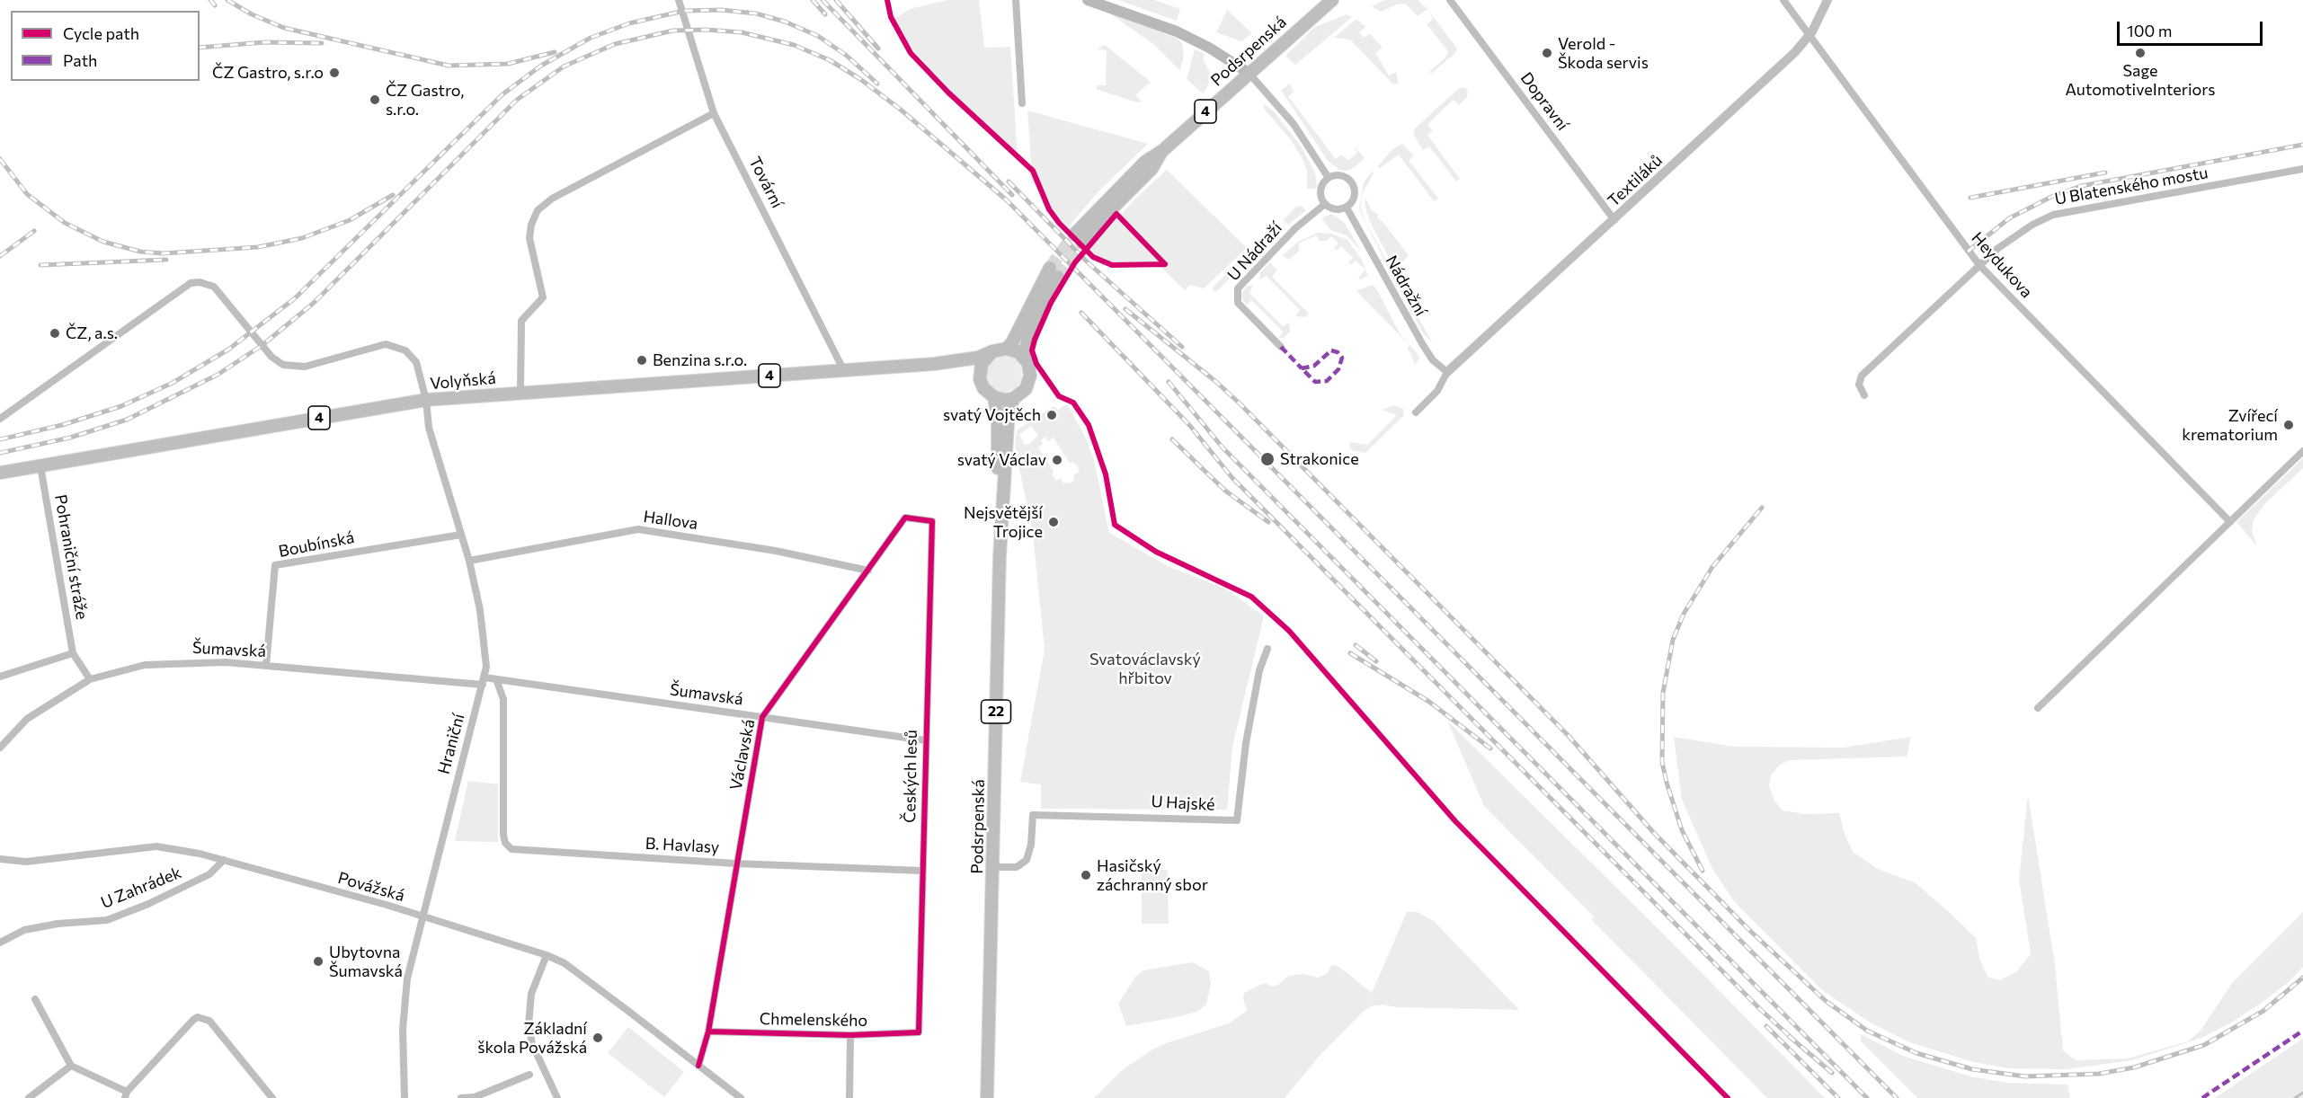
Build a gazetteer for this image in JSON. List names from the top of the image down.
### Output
{
  "streets": {
    "main road": [
      "Podsrpenská",
      "4",
      "Volyňská",
      "22"
    ],
    "street": [
      "Dopravní",
      "Textiláků",
      "Tovární",
      "U Blatenského mostu",
      "U Nádraží",
      "Heydukova",
      "Nádražní",
      "Hallova",
      "Boubínská",
      "Pohraniční stráže",
      "Šumavská",
      "Hraniční",
      "Václavská",
      "Českých lesů",
      "U Hajské",
      "B. Havlasy",
      "Povážská",
      "U Zahrádek",
      "Chmelenského"
    ]
  },
  "crossings": [
    ["Podsrpenská", "4"],
    ["Podsrpenská", "Volyňská"],
    ["Podsrpenská", "U Hajské"],
    ["Dopravní", "Textiláků"],
    ["4", "Volyňská"],
    ["Textiláků", "Heydukova"],
    ["Textiláků", "Nádražní"],
    ["Tovární", "Volyňská"],
    ["U Blatenského mostu", "Heydukova"],
    ["U Nádraží", "Nádražní"],
    ["Volyňská", "Pohraniční stráže"],
    ["Volyňská", "Hraniční"],
    ["Hallova", "Hraniční"],
    ["Hallova", "Václavská"],
    ["Boubínská", "Šumavská"],
    ["Boubínská", "Hraniční"],
    ["Pohraniční stráže", "Šumavská"],
    ["Šumavská", "Hraniční"],
    ["Šumavská", "Václavská"],
    ["Šumavská", "Českých lesů"],
    ["Šumavská", "B. Havlasy"],
    ["Hraniční", "Povážská"],
    ["Václavská", "Českých lesů"],
    ["Václavská", "B. Havlasy"],
    ["Václavská", "Povážská"],
    ["Václavská", "Chmelenského"],
    ["Českých lesů", "B. Havlasy"],
    ["Českých lesů", "Chmelenského"],
    ["Povážská", "U Zahrádek"]
  ],
  "parks": ["Svatováclavský hřbitov"],
  "places": [
    "Verold - Škoda servis",
    "Sage AutomotiveInteriors",
    "ČZ Gastro, s.r.o",
    "ČZ Gastro, s.r.o.",
    "ČZ, a.s.",
    "Benzina s.r.o.",
    "svatý Vojtěch",
    "Zvířecí krematorium",
    "Strakonice",
    "svatý Václav",
    "Nejsvětější Trojice",
    "Hasičský záchranný sbor",
    "Ubytovna Šumavská",
    "Základní škola Povážská"
  ],
  "legend": ["Cycle path", "Path"],
  "scale_bar": "100 m"
}
